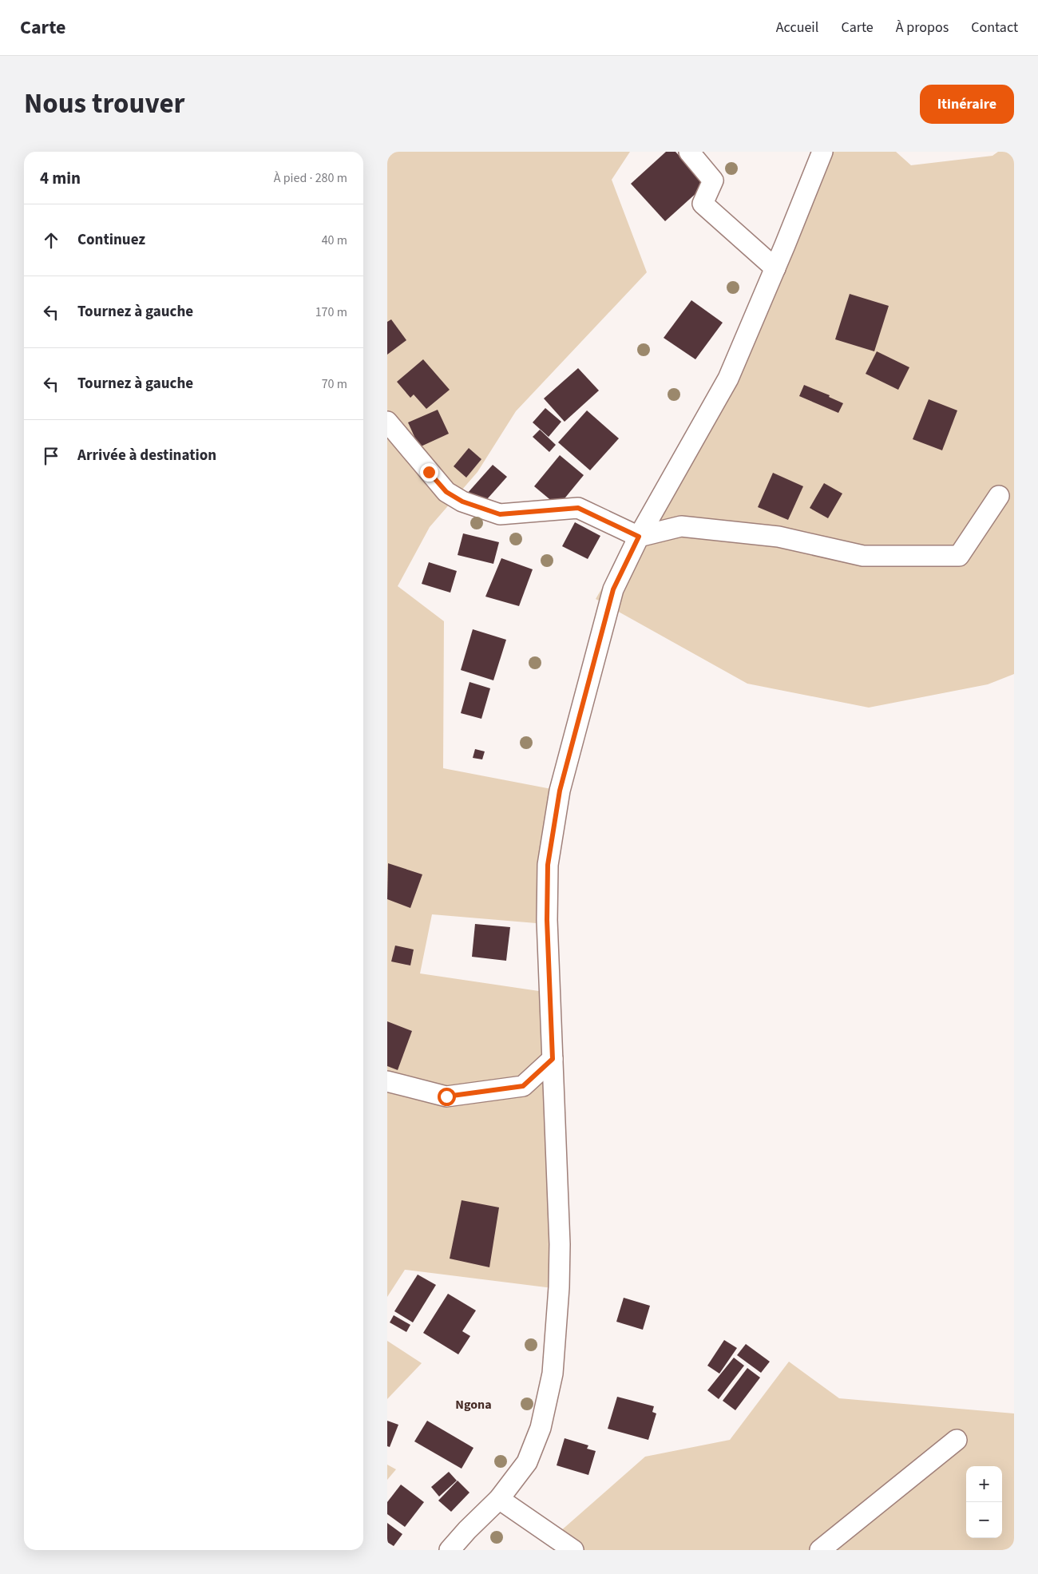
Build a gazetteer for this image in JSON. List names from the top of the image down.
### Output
{
  "districts": ["Ngona"],
  "page": {
    "header": "Carte",
    "nav": [
      "Accueil",
      "Carte",
      "À propos",
      "Contact"
    ],
    "title": "Nous trouver",
    "buttons": "Itinéraire",
    "heading": ["4 min", "À pied · 280 m"],
    "list": [
      ["Continuez", "40 m"],
      ["Tournez à gauche", "170 m"],
      ["Tournez à gauche", "70 m"],
      "Arrivée à destination"
    ],
    "map_buttons": ["+", "−"]
  }
}
